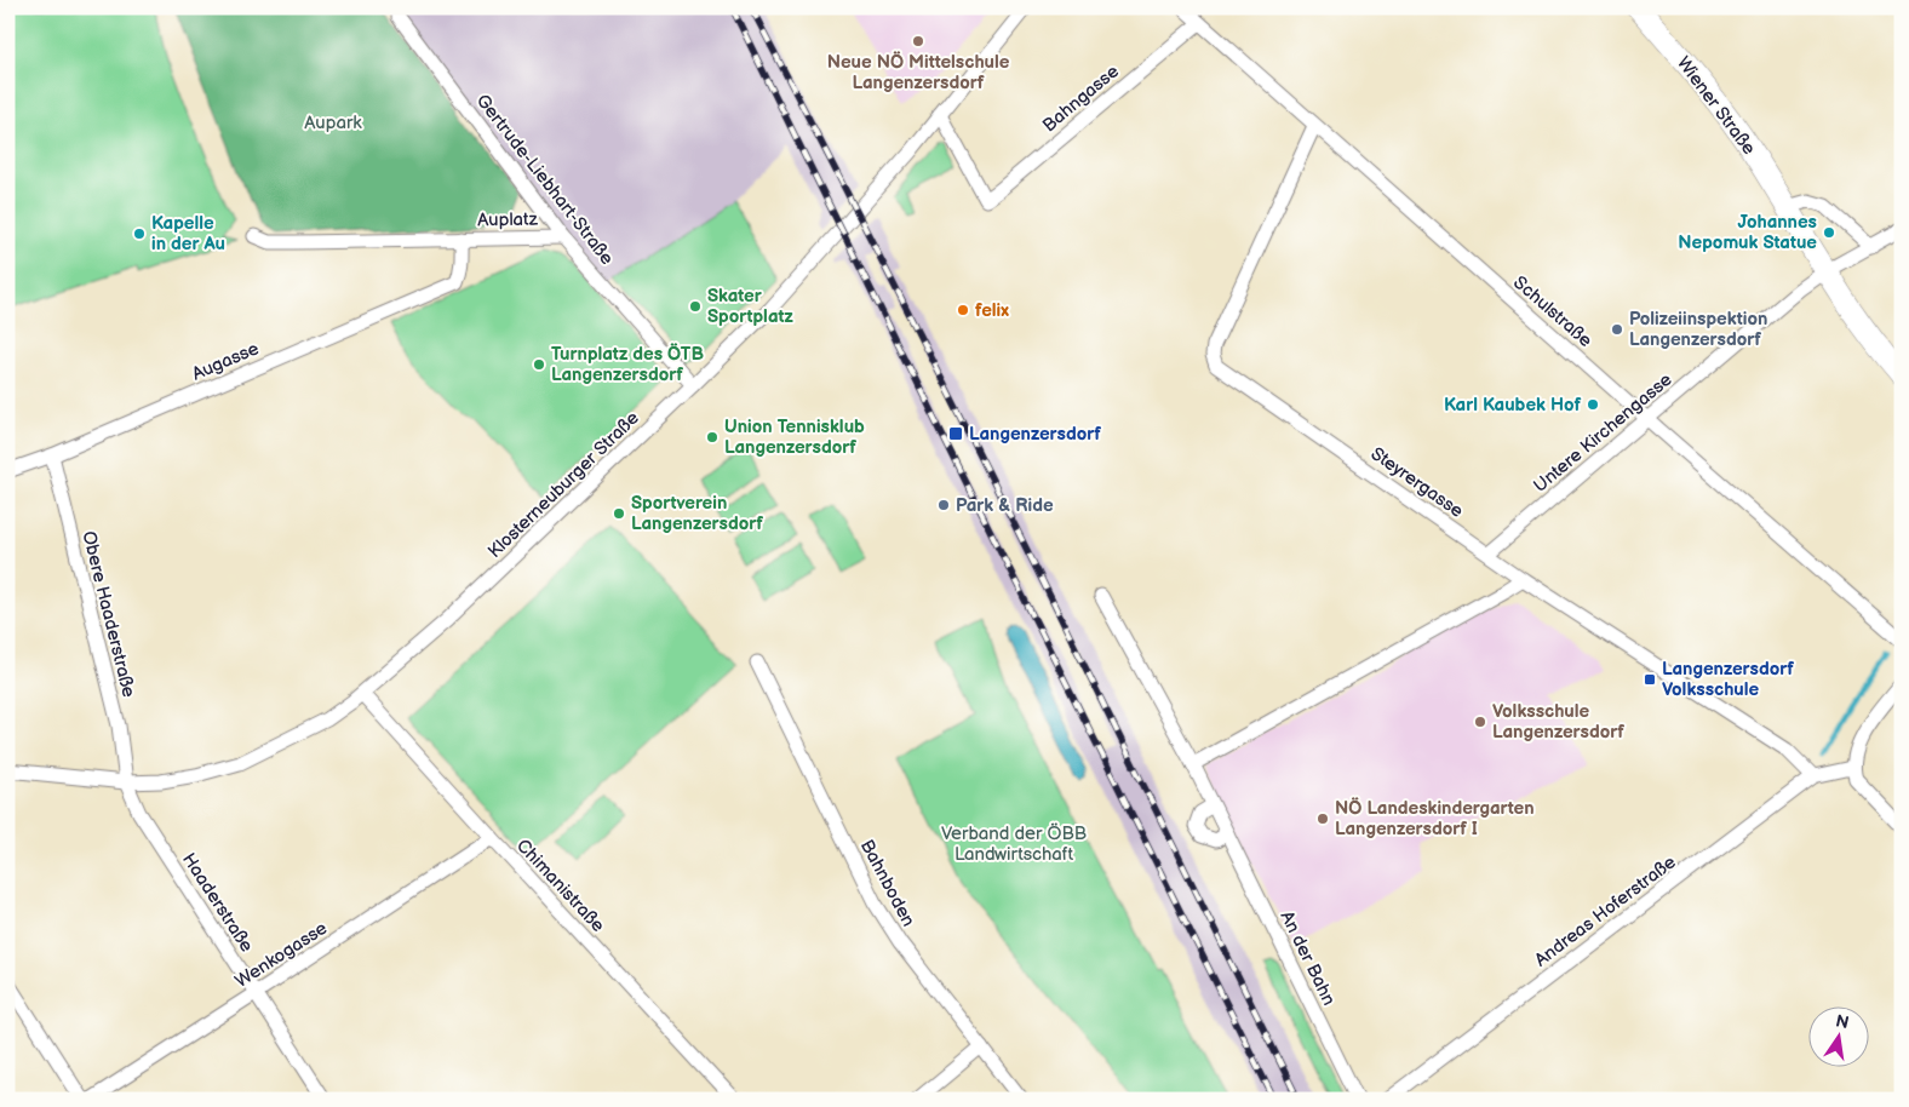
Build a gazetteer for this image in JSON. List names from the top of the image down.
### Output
{
  "streets": {
    "main road": ["Wiener Straße"],
    "street": [
      "Bahngasse",
      "Gertrude-Liebhart-Straße",
      "Auplatz",
      "Schulstraße",
      "Augasse",
      "Untere Kirchengasse",
      "Steyrergasse",
      "Klosterneuburger Straße",
      "Obere Haaderstraße",
      "Bahnboden",
      "Chimanistraße",
      "Haaderstraße",
      "Andreas Hoferstraße",
      "Wenkogasse",
      "An der Bahn"
    ]
  },
  "crossings": [
    ["Bahngasse", "Schulstraße"],
    ["Bahngasse", "Klosterneuburger Straße"],
    ["Wiener Straße", "Untere Kirchengasse"],
    ["Gertrude-Liebhart-Straße", "Auplatz"],
    ["Gertrude-Liebhart-Straße", "Klosterneuburger Straße"],
    ["Auplatz", "Augasse"],
    ["Schulstraße", "Untere Kirchengasse"],
    ["Schulstraße", "Steyrergasse"],
    ["Augasse", "Obere Haaderstraße"],
    ["Untere Kirchengasse", "Steyrergasse"],
    ["Steyrergasse", "Andreas Hoferstraße"],
    ["Klosterneuburger Straße", "Obere Haaderstraße"],
    ["Klosterneuburger Straße", "Chimanistraße"],
    ["Klosterneuburger Straße", "Haaderstraße"],
    ["Obere Haaderstraße", "Haaderstraße"],
    ["Chimanistraße", "Wenkogasse"],
    ["Haaderstraße", "Wenkogasse"]
  ],
  "parks": ["Aupark", "Verband der ÖBB Landwirtschaft"],
  "places": {
    "other": [
      "Neue NÖ Mittelschule Langenzersdorf",
      "Johannes Nepomuk Statue",
      "Kapelle in der Au",
      "Skater Sportplatz",
      "felix",
      "Polizeiinspektion Langenzersdorf",
      "Turnplatz des ÖTB Langenzersdorf",
      "Karl Kaubek Hof",
      "Union Tennisklub Langenzersdorf",
      "Park & Ride",
      "Sportverein Langenzersdorf",
      "Volksschule Langenzersdorf",
      "NÖ Landeskindergarten Langenzersdorf I"
    ],
    "transit": ["Langenzersdorf", "Langenzersdorf Volksschule"]
  },
  "north": "top"
}
